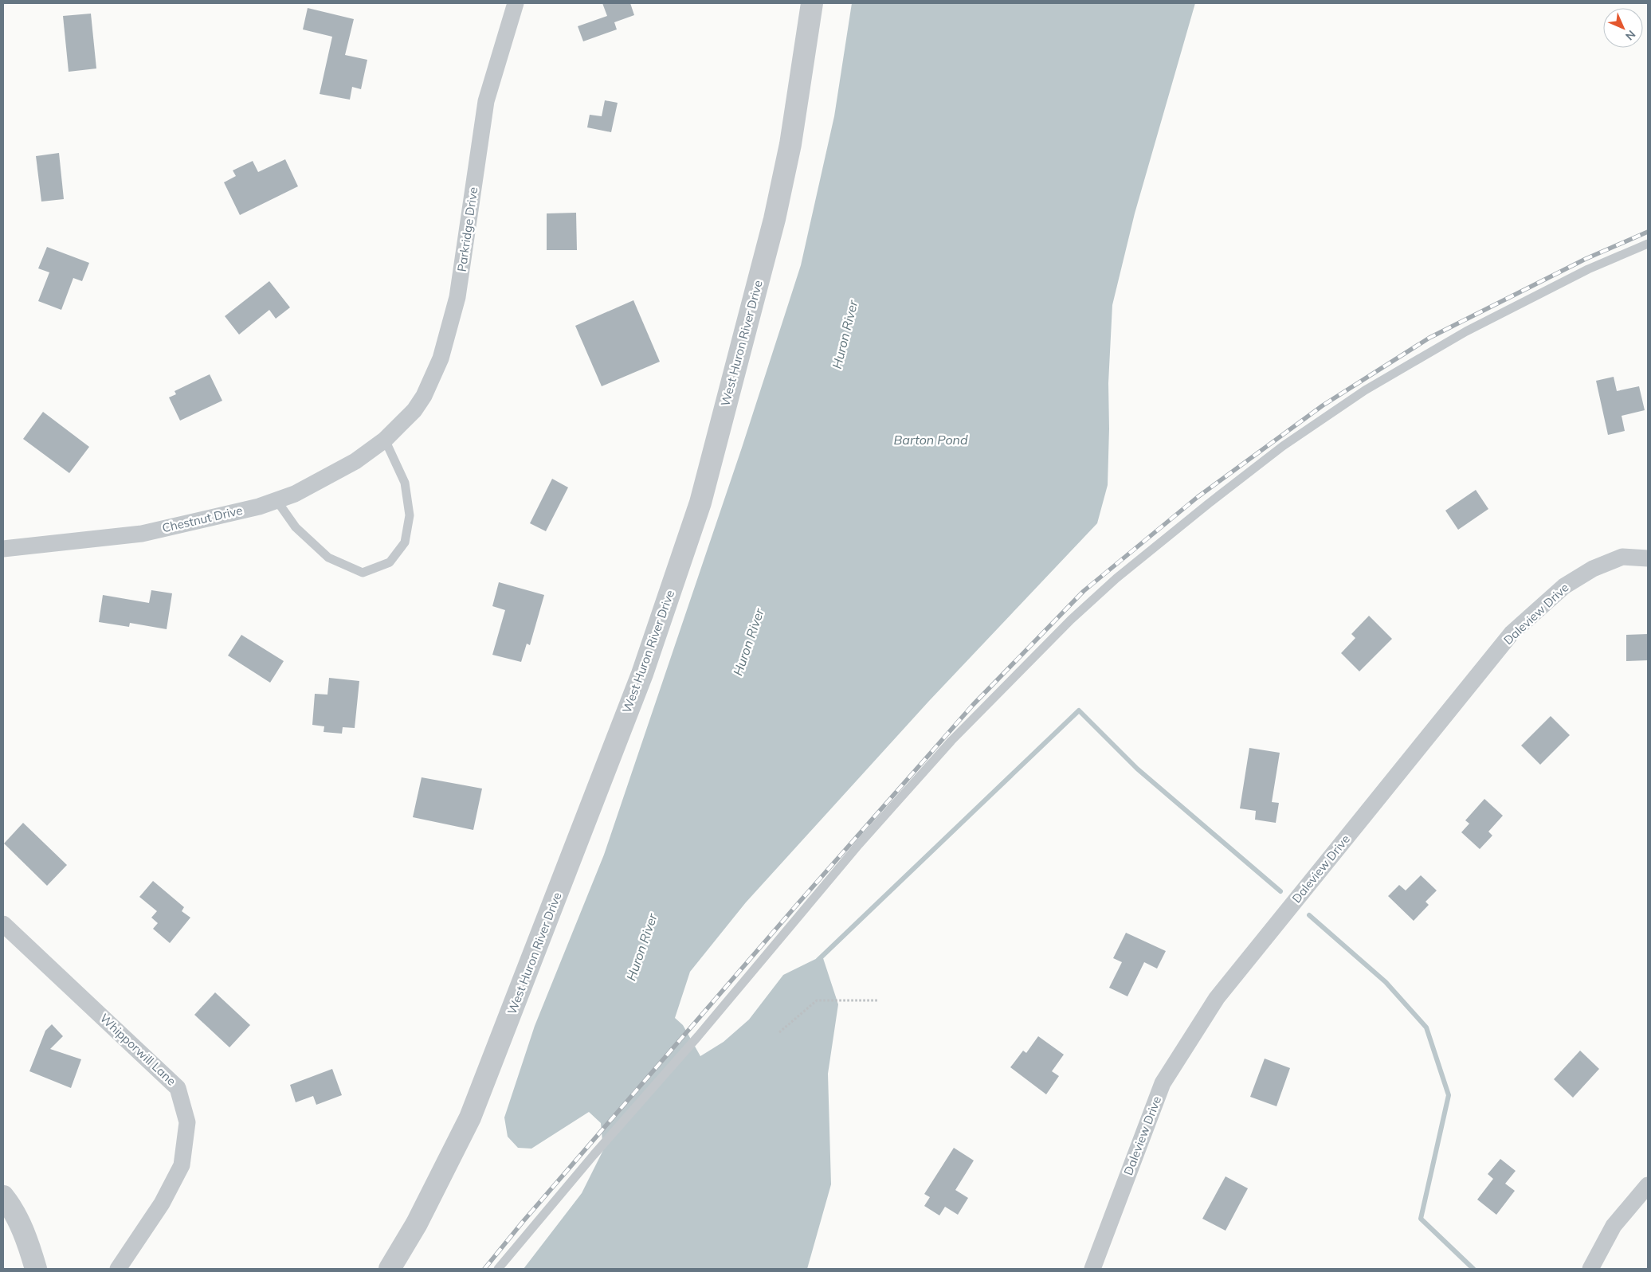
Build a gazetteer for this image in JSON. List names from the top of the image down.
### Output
{
  "streets": {
    "street": [
      "Parkridge Drive",
      "West Huron River Drive",
      "Chestnut Drive",
      "Daleview Drive",
      "Whipporwill Lane"
    ]
  },
  "crossings": [
    ["Parkridge Drive", "Chestnut Drive"]
  ],
  "water": ["Huron River", "Barton Pond"],
  "north": "bottom right"
}
